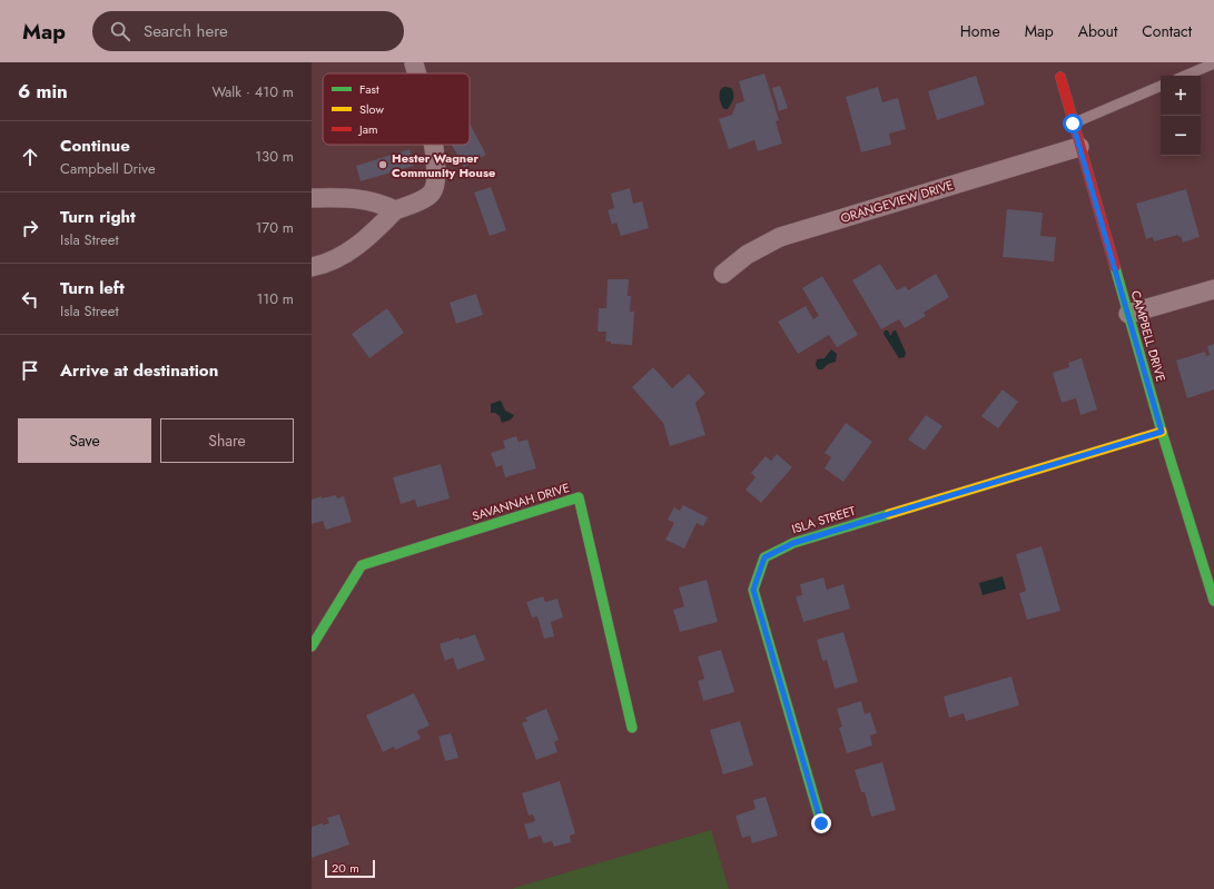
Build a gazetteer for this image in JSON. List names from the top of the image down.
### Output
{
  "streets": {
    "street": [
      "ORANGEVIEW DRIVE",
      "CAMPBELL DRIVE",
      "SAVANNAH DRIVE",
      "ISLA STREET"
    ]
  },
  "crossings": [
    ["ORANGEVIEW DRIVE", "CAMPBELL DRIVE"],
    ["CAMPBELL DRIVE", "ISLA STREET"]
  ],
  "places": ["Hester Wagner Community House"],
  "legend": ["Fast", "Slow", "Jam"],
  "scale_bar": "20 m",
  "page": {
    "header": "Map",
    "search": "Search here",
    "nav": [
      "Home",
      "Map",
      "About",
      "Contact"
    ],
    "heading": ["6 min", "Walk · 410 m"],
    "map_buttons": ["+", "−"],
    "list": [
      ["Continue", "Campbell Drive", "130 m"],
      ["Turn right", "Isla Street", "170 m"],
      ["Turn left", "Isla Street", "110 m"],
      "Arrive at destination"
    ],
    "buttons": ["Save", "Share"],
    "scale": "20 m"
  }
}
